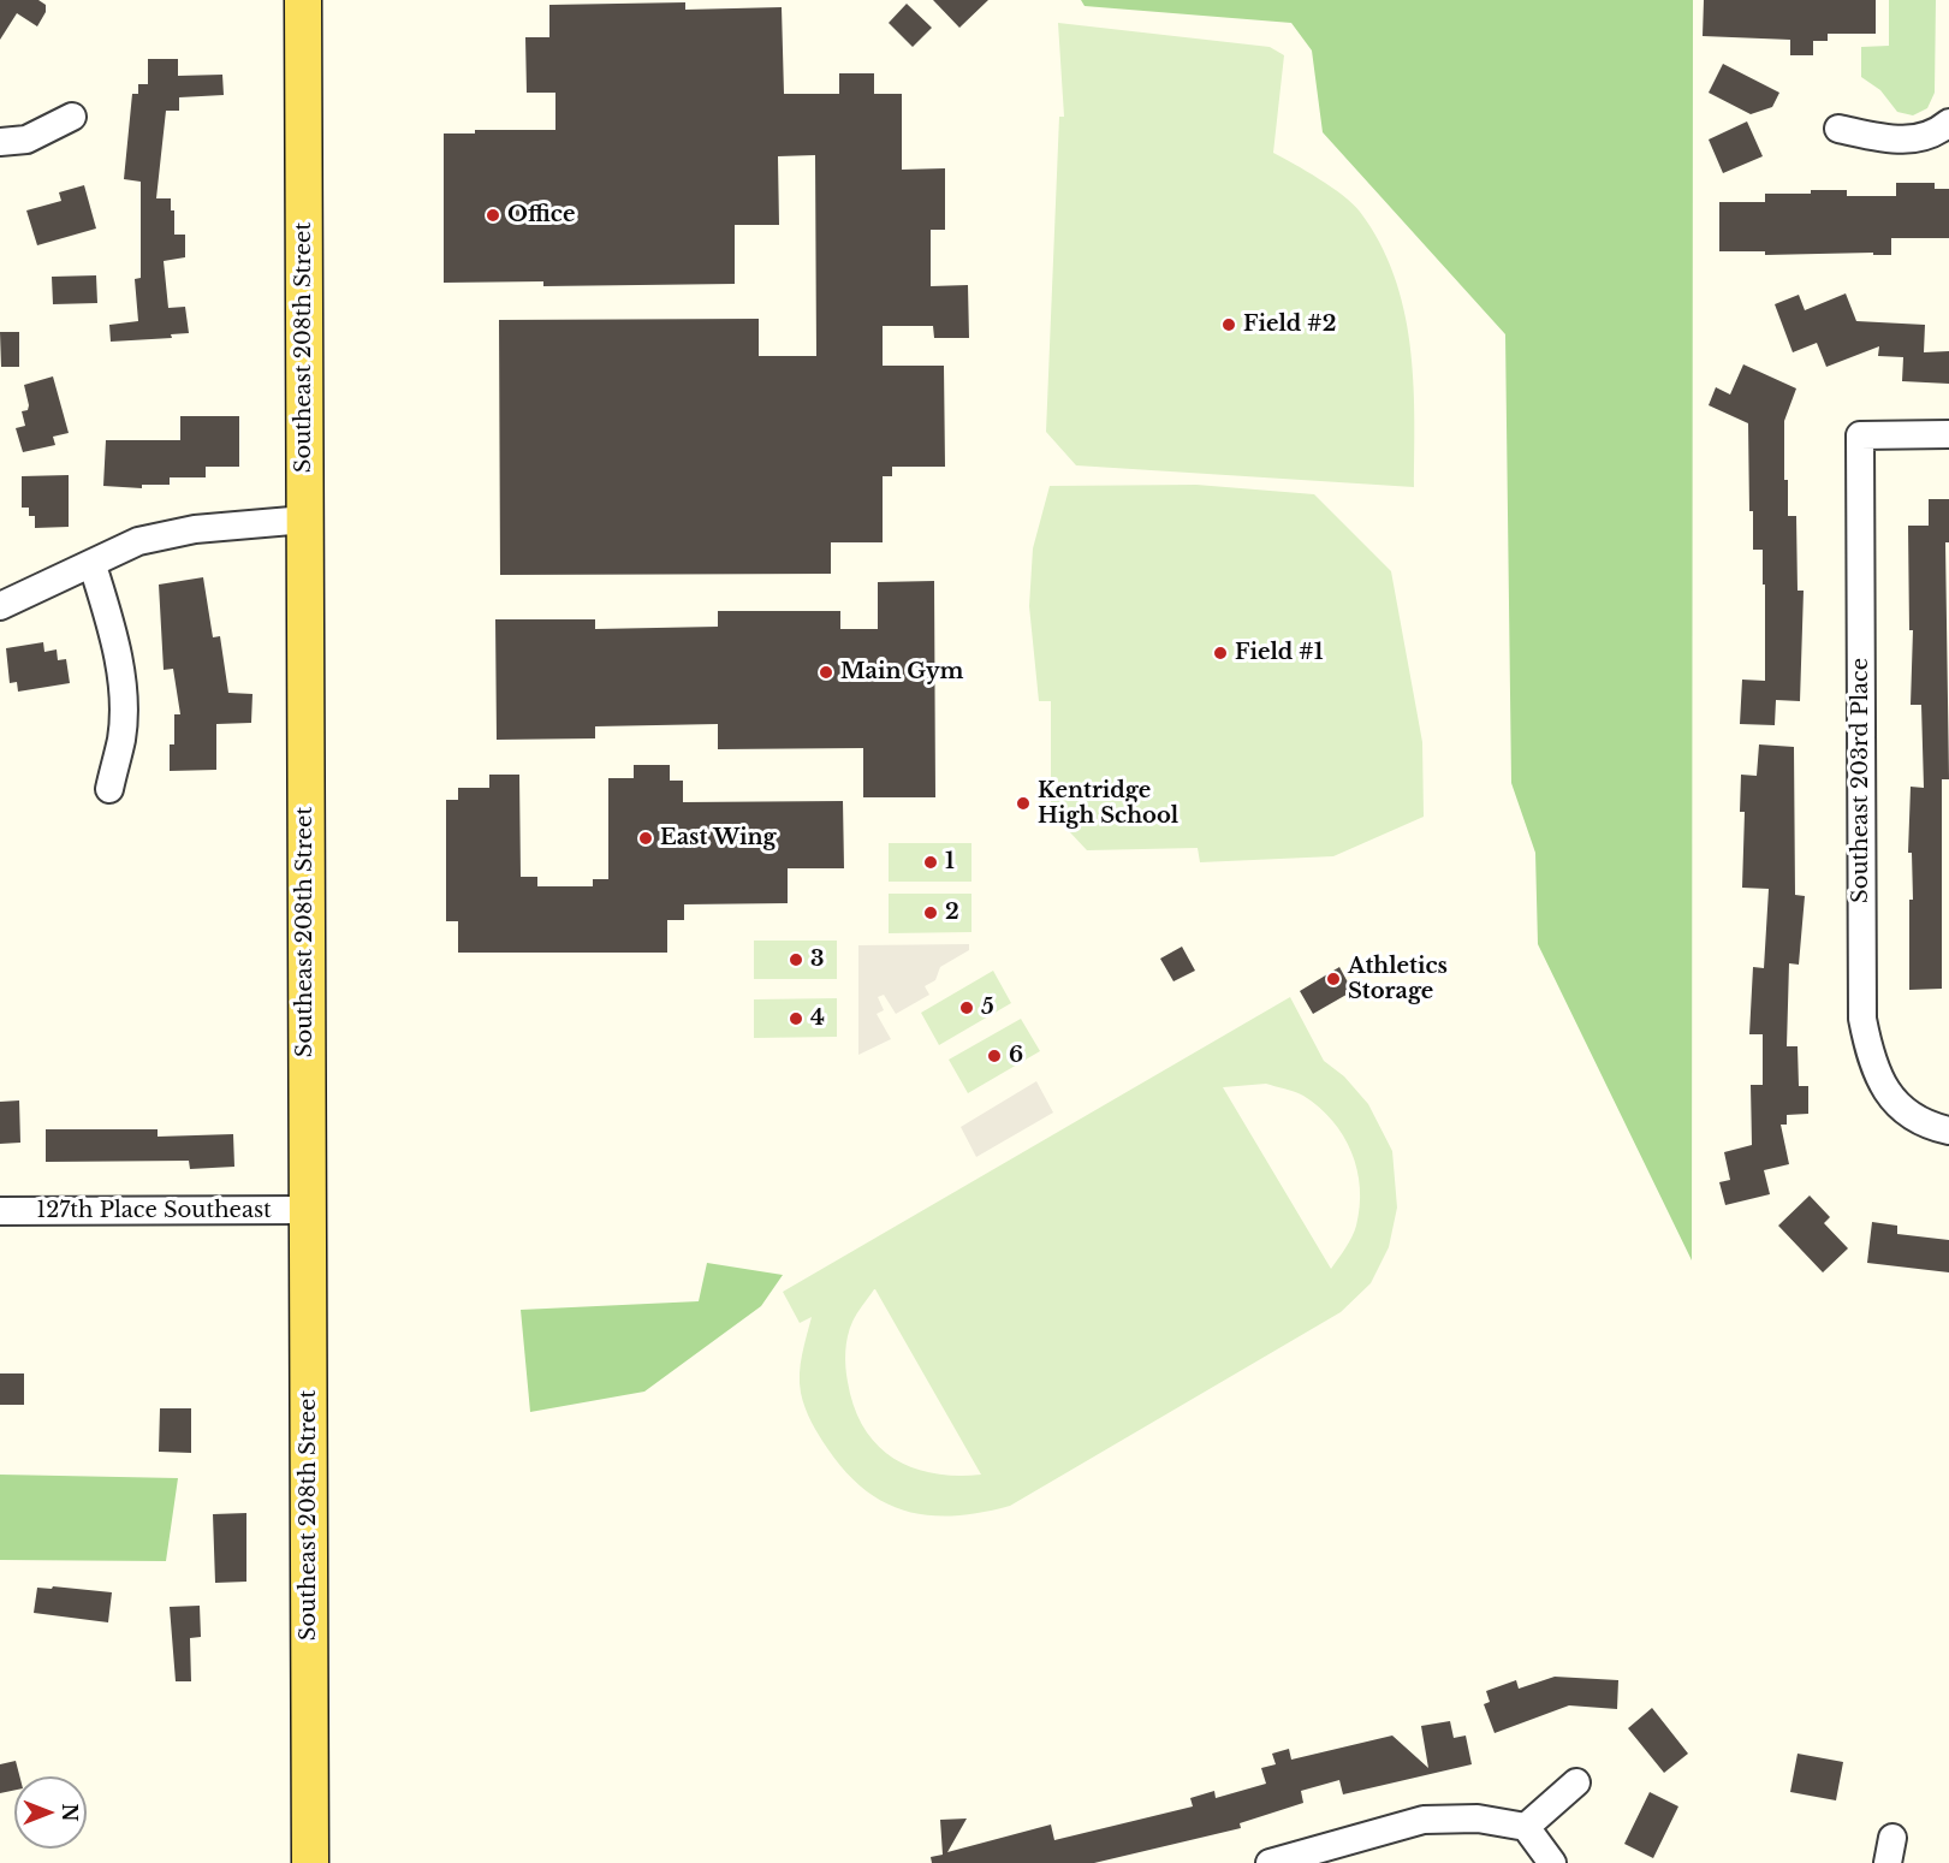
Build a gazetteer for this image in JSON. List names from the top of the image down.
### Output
{
  "streets": {
    "main road": ["Southeast 208th Street"],
    "street": ["Southeast 203rd Place", "127th Place Southeast"]
  },
  "crossings": [
    ["Southeast 208th Street", "127th Place Southeast"]
  ],
  "places": [
    "Office",
    "Field #2",
    "Field #1",
    "Main Gym",
    "Kentridge High School",
    "East Wing",
    "1",
    "2",
    "3",
    "Athletics Storage",
    "5",
    "4",
    "6"
  ],
  "north": "right"
}
